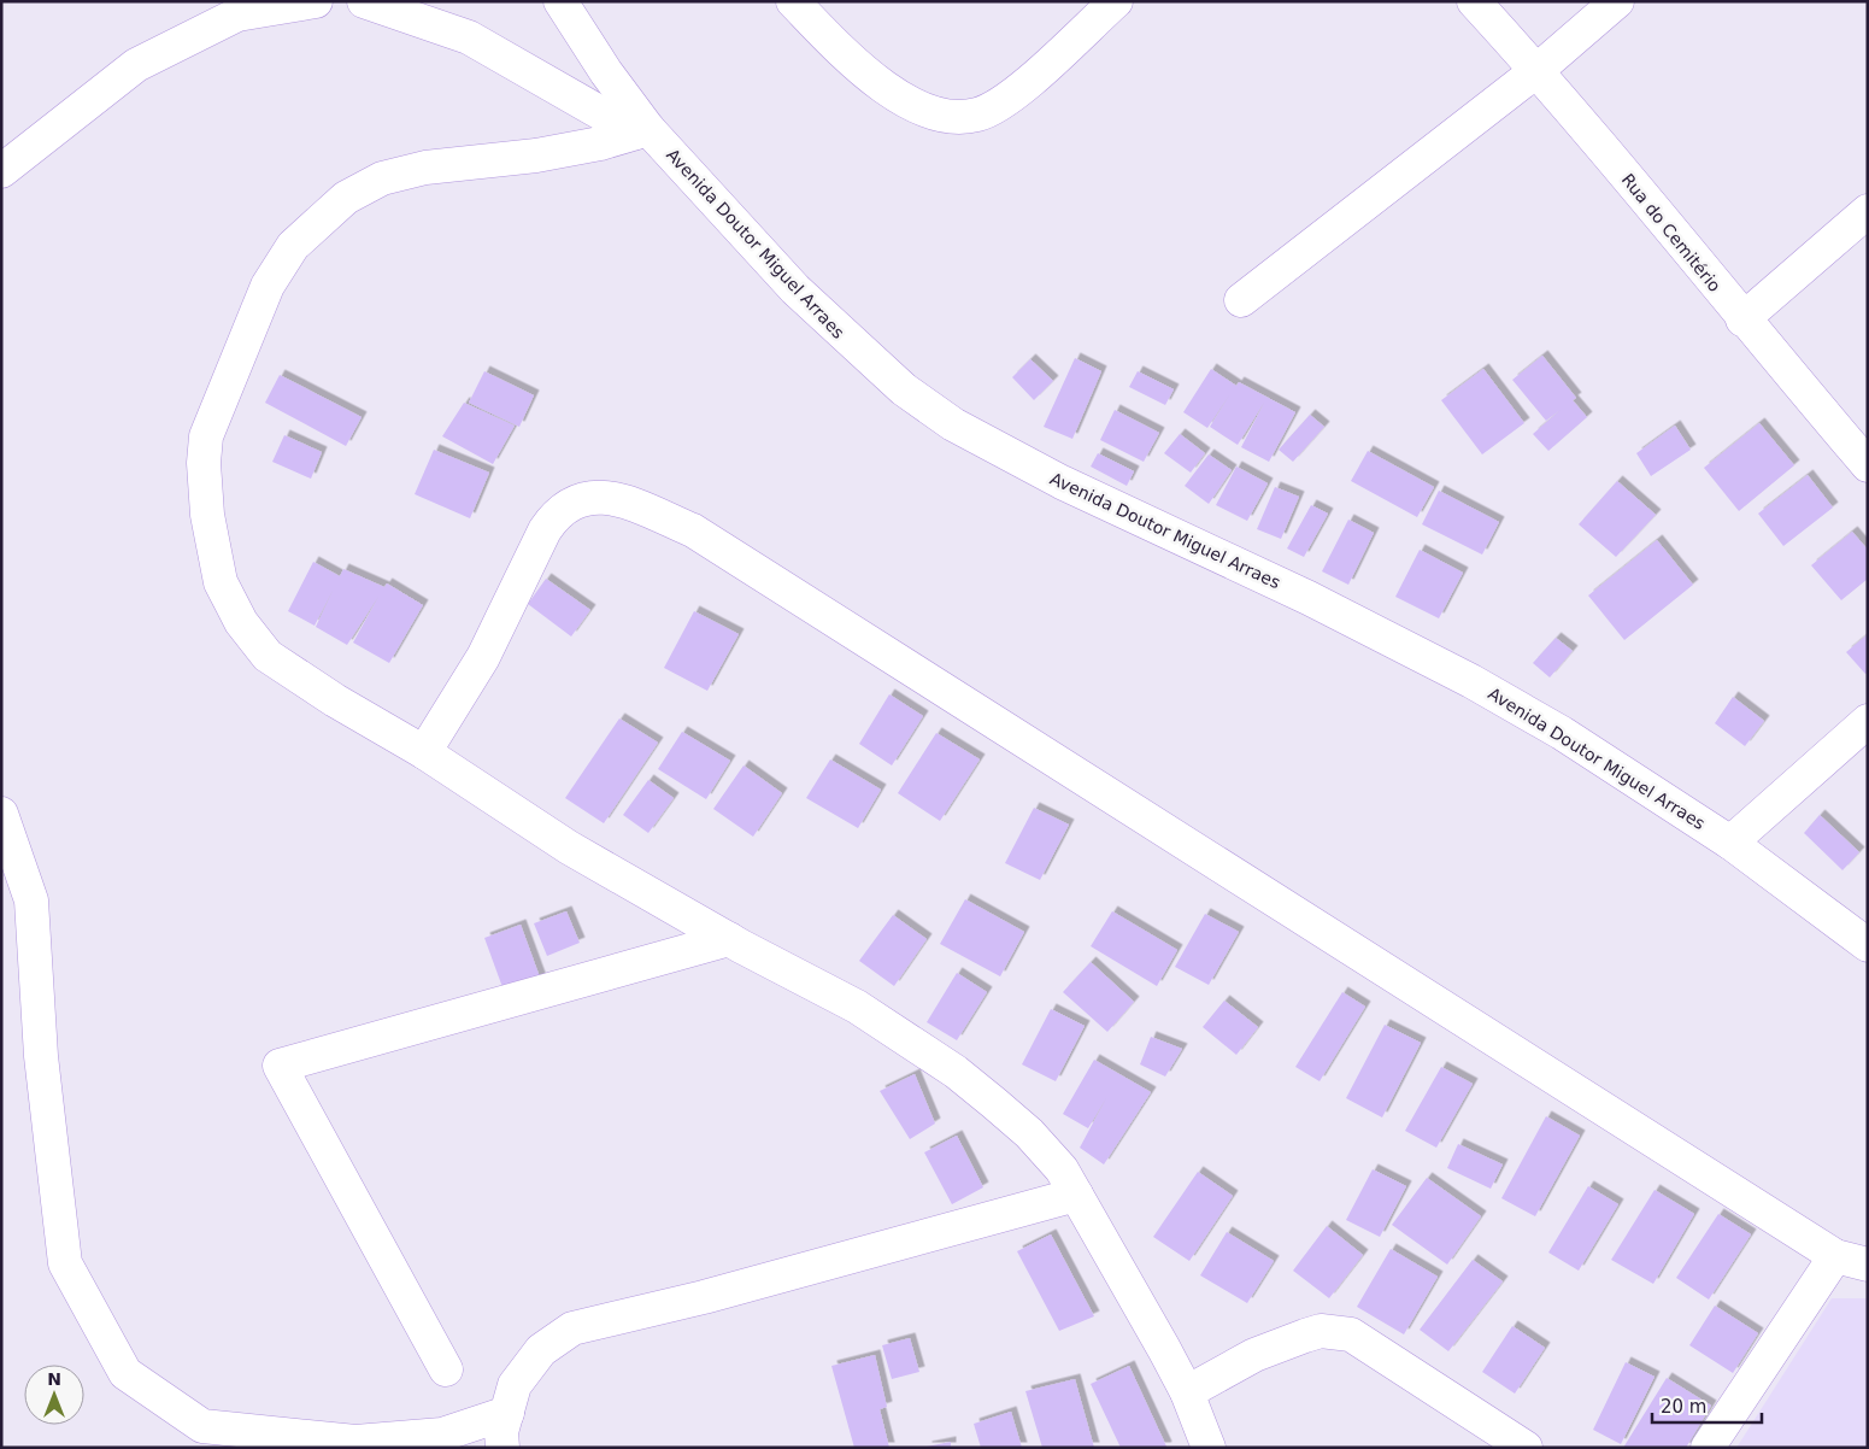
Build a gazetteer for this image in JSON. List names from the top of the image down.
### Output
{
  "streets": {
    "street": ["Rua do Cemitério", "Avenida Doutor Miguel Arraes"]
  },
  "scale_bar": "20 m",
  "north": "top"
}
